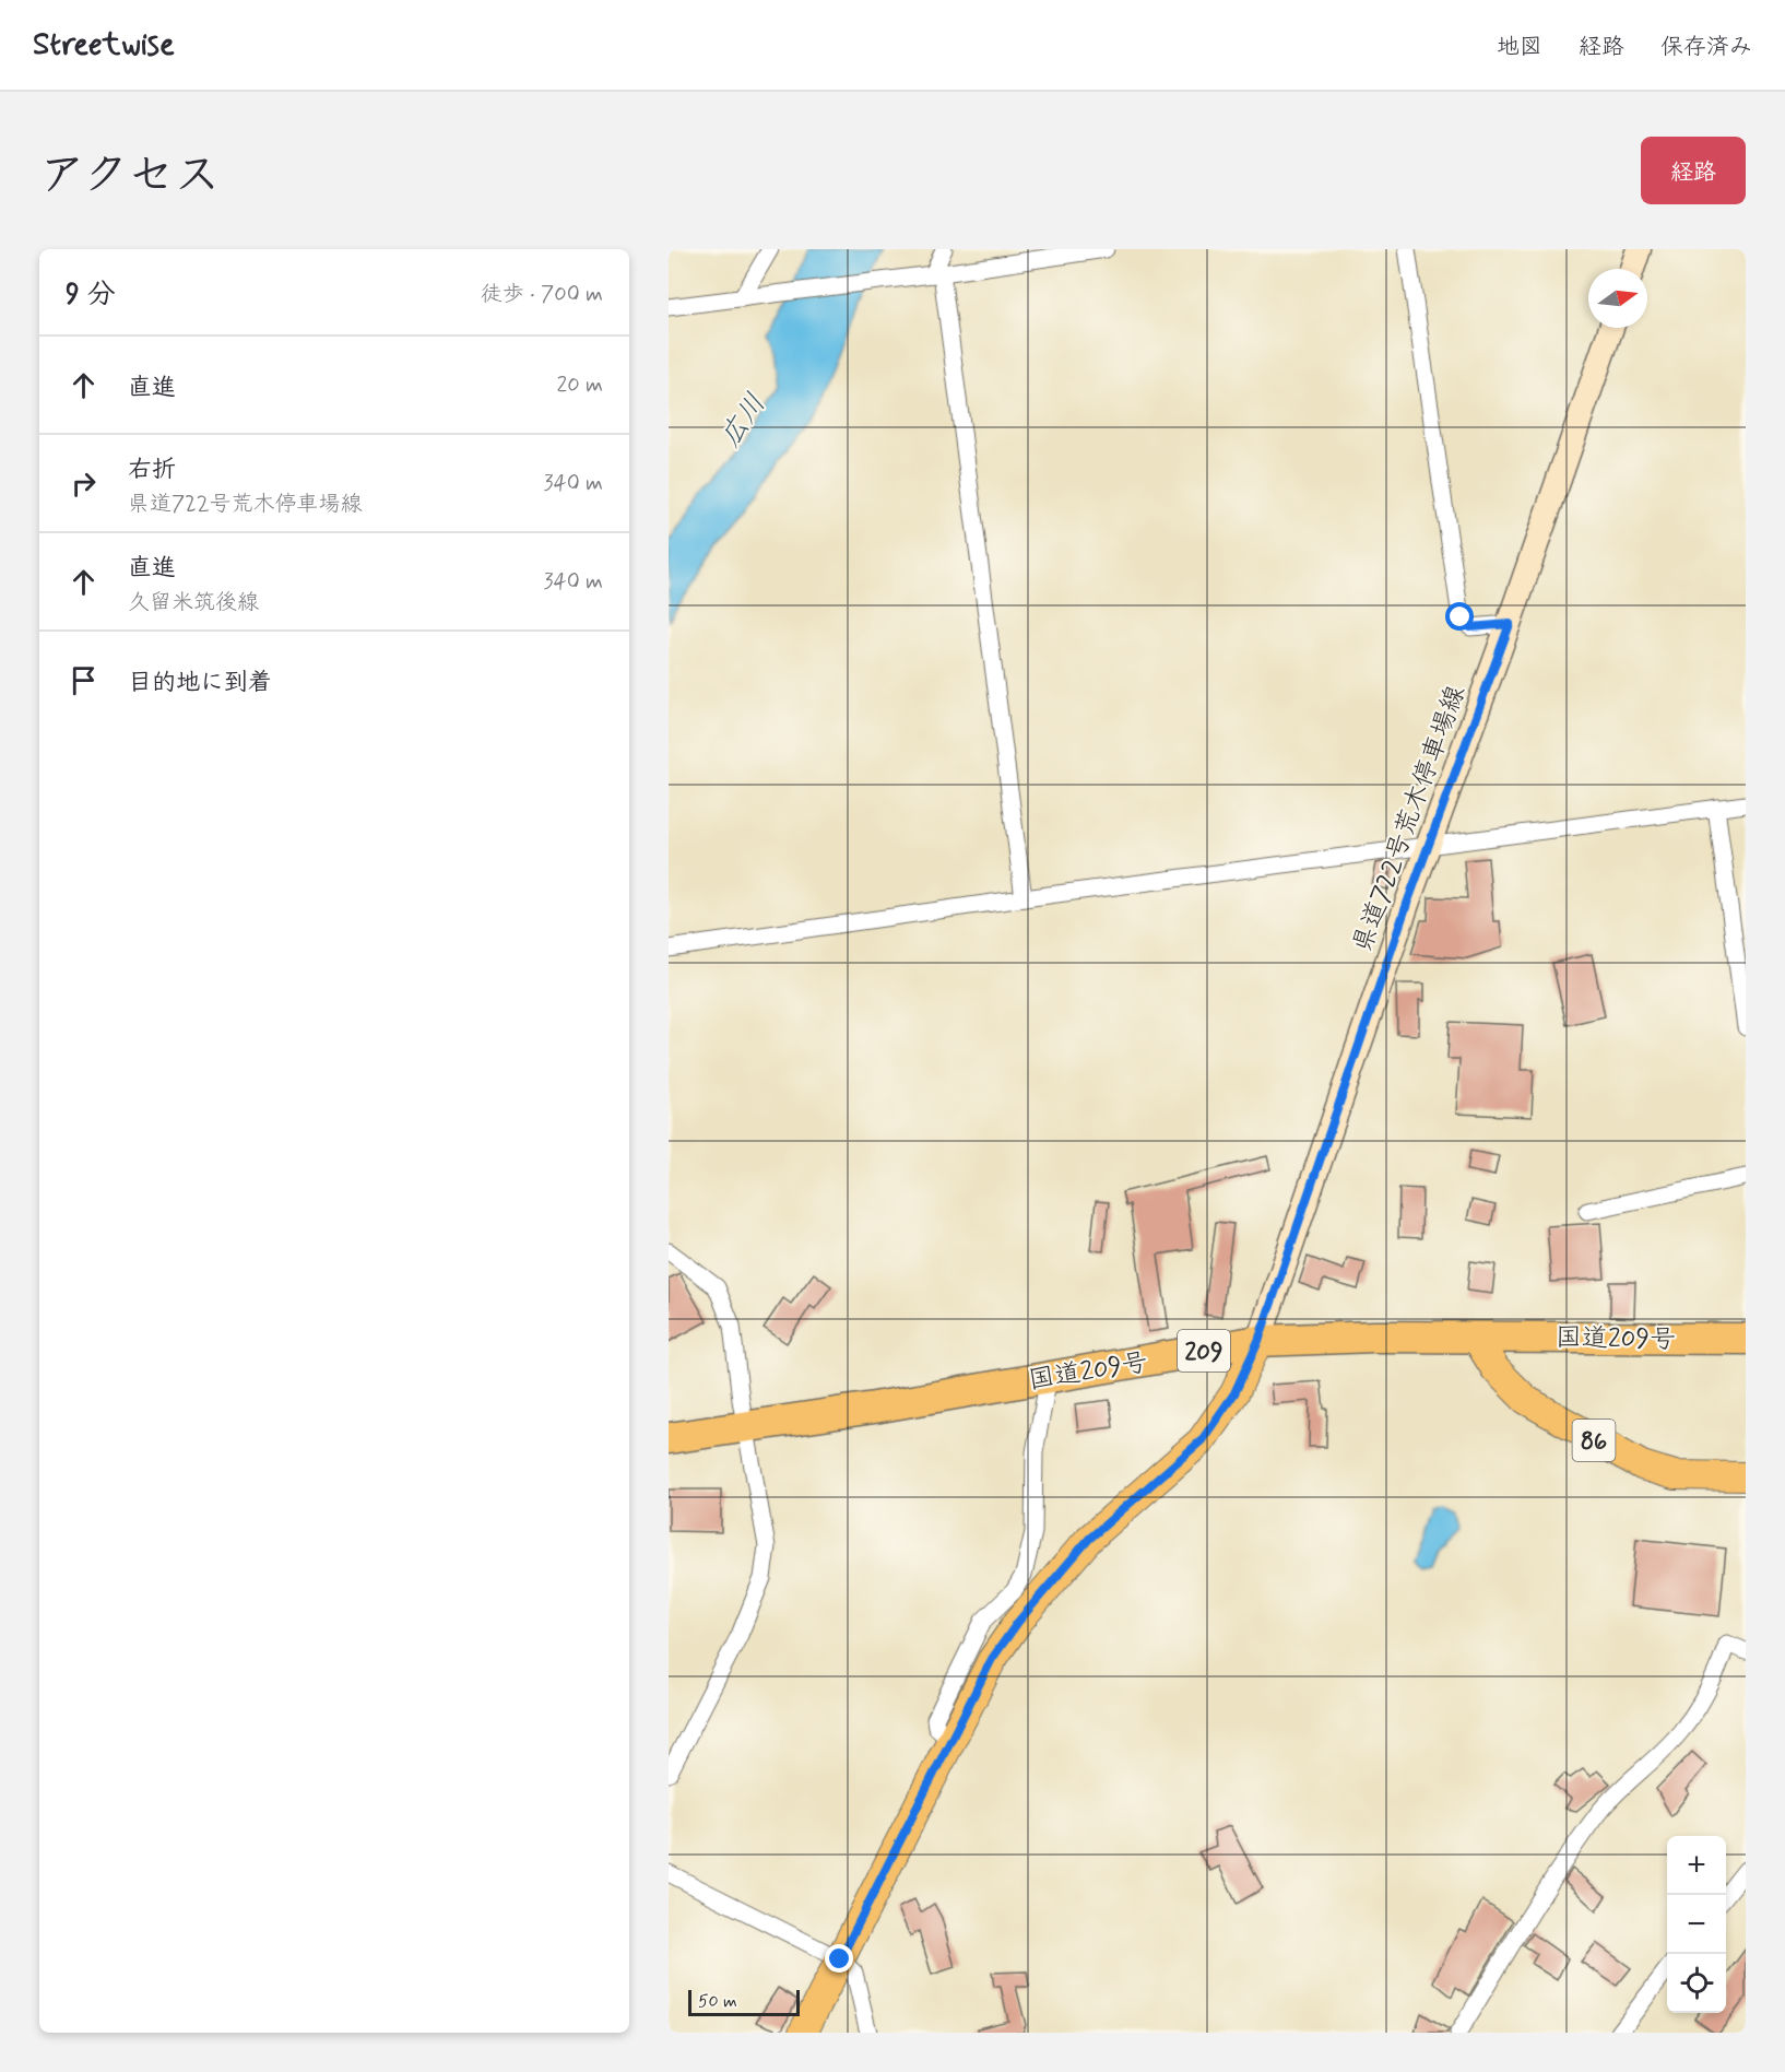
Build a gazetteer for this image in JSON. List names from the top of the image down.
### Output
{
  "streets": {
    "highway": ["国道209号", "209"],
    "main road": ["県道722号荒木停車場線", "86"]
  },
  "crossings": [
    ["県道722号荒木停車場線", "国道209号"],
    ["国道209号", "86"]
  ],
  "water": ["広川"],
  "scale_bar": "50 m",
  "north": "right",
  "page": {
    "header": "Streetwise",
    "nav": ["地図", "経路", "保存済み"],
    "title": "アクセス",
    "buttons": "経路",
    "heading": ["9 分", "徒歩 · 700 m"],
    "list": [
      ["直進", "20 m"],
      ["右折", "県道722号荒木停車場線", "340 m"],
      ["直進", "久留米筑後線", "340 m"],
      "目的地に到着"
    ],
    "map_buttons": ["+", "−"],
    "scale": "50 m"
  }
}
